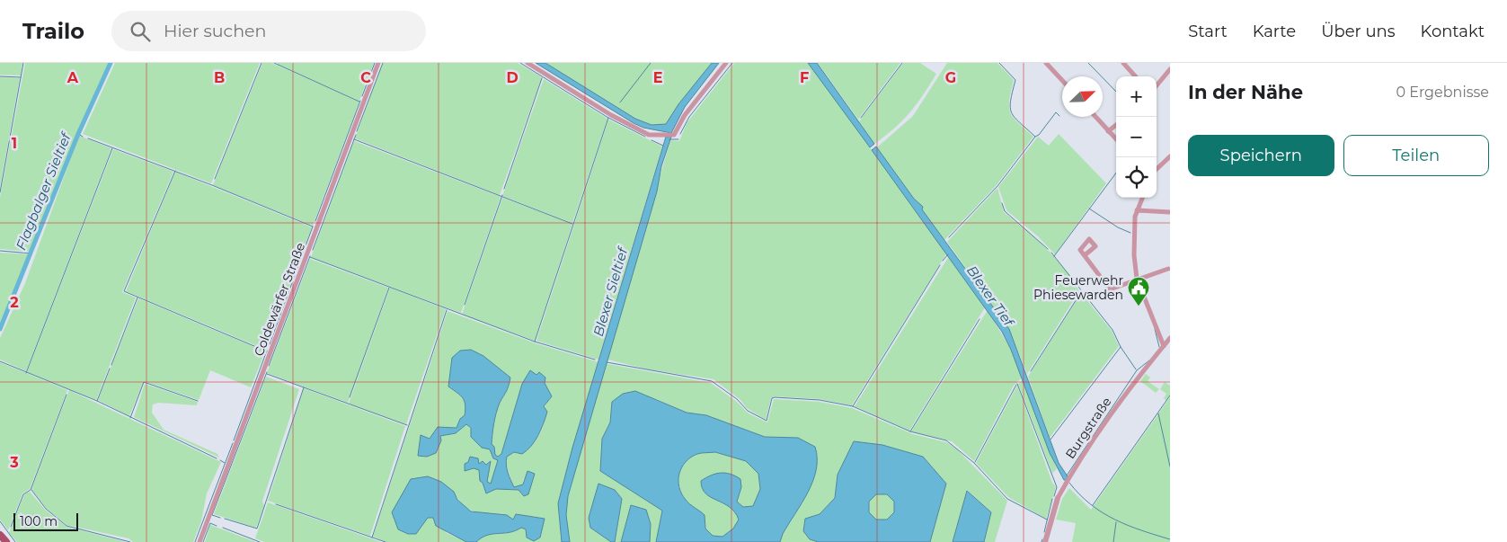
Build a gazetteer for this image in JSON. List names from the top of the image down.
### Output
{
  "streets": {
    "street": ["Coldewärfer Straße", "Burgstraße"]
  },
  "water": ["Flagbalger Sieltief", "Blexer Sieltief", "Blexer Tief"],
  "places": {
    "public building": ["Feuerwehr Phiesewarden"]
  },
  "scale_bar": "100 m",
  "north": "top right",
  "page": {
    "header": "Trailo",
    "search": "Hier suchen",
    "nav": [
      "Start",
      "Karte",
      "Über uns",
      "Kontakt"
    ],
    "heading": ["In der Nähe", "0 Ergebnisse"],
    "map_buttons": ["+", "−"],
    "buttons": ["Speichern", "Teilen"],
    "scale": "100 m"
  },
  "grid": {
    "columns": [
      "A",
      "B",
      "C",
      "D",
      "E",
      "F",
      "G"
    ],
    "rows": ["1", "2", "3"]
  }
}
